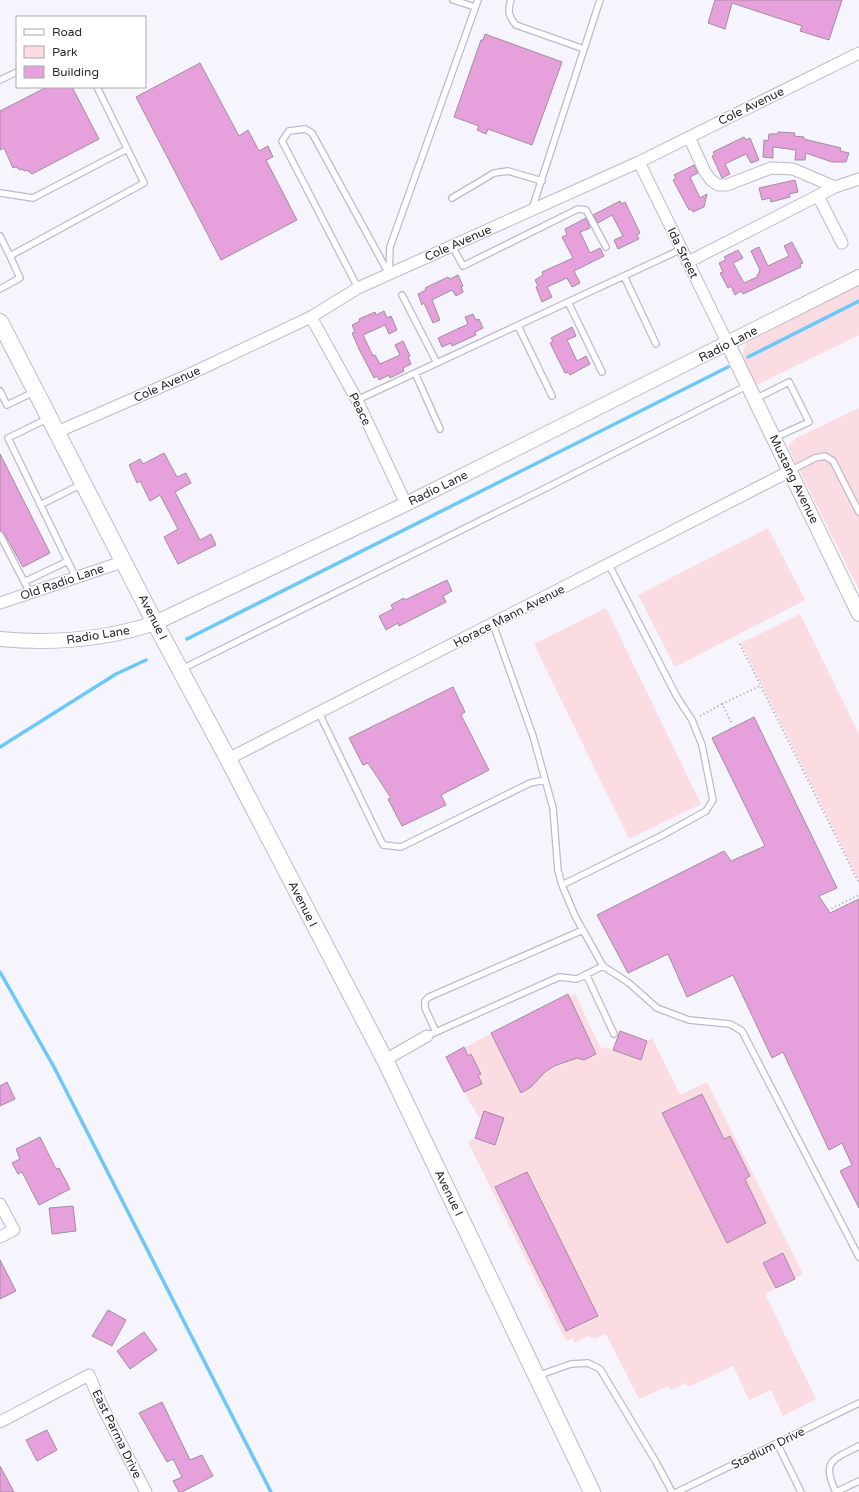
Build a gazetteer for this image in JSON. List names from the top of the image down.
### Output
{
  "streets": {
    "main road": ["Avenue I"],
    "street": [
      "Cole Avenue",
      "Ida Street",
      "Radio Lane",
      "Peace",
      "Mustang Avenue",
      "Old Radio Lane",
      "Horace Mann Avenue",
      "East Parma Drive"
    ],
    "lane": ["Stadium Drive"]
  },
  "crossings": [
    ["Cole Avenue", "Ida Street"],
    ["Cole Avenue", "Peace"],
    ["Cole Avenue", "Avenue I"],
    ["Ida Street", "Radio Lane"],
    ["Ida Street", "Mustang Avenue"],
    ["Radio Lane", "Peace"],
    ["Radio Lane", "Mustang Avenue"],
    ["Radio Lane", "Avenue I"],
    ["Mustang Avenue", "Horace Mann Avenue"],
    ["Old Radio Lane", "Avenue I"],
    ["Horace Mann Avenue", "Avenue I"]
  ],
  "legend": ["Road", "Park", "Building"]
}
